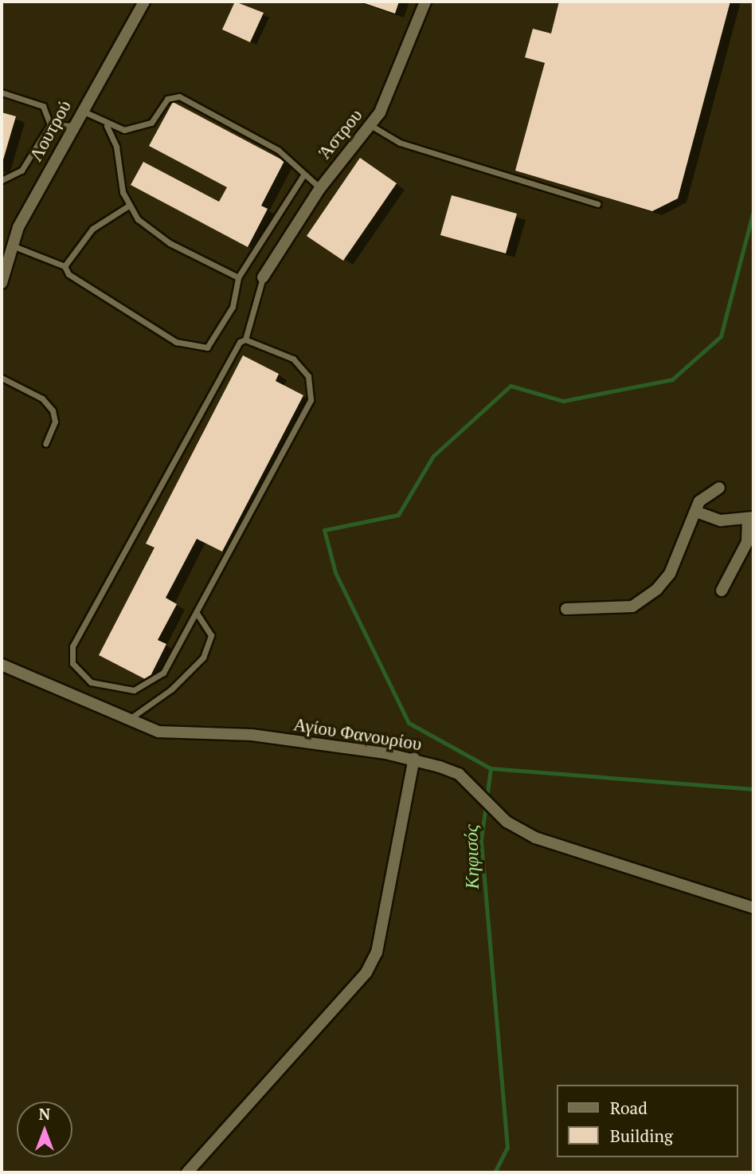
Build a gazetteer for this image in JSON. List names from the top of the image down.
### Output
{
  "streets": {
    "street": ["Λουτρού", "Άστρου", "Αγίου Φανουρίου"]
  },
  "water": ["Κηφισός"],
  "legend": ["Road", "Building"],
  "north": "top"
}
